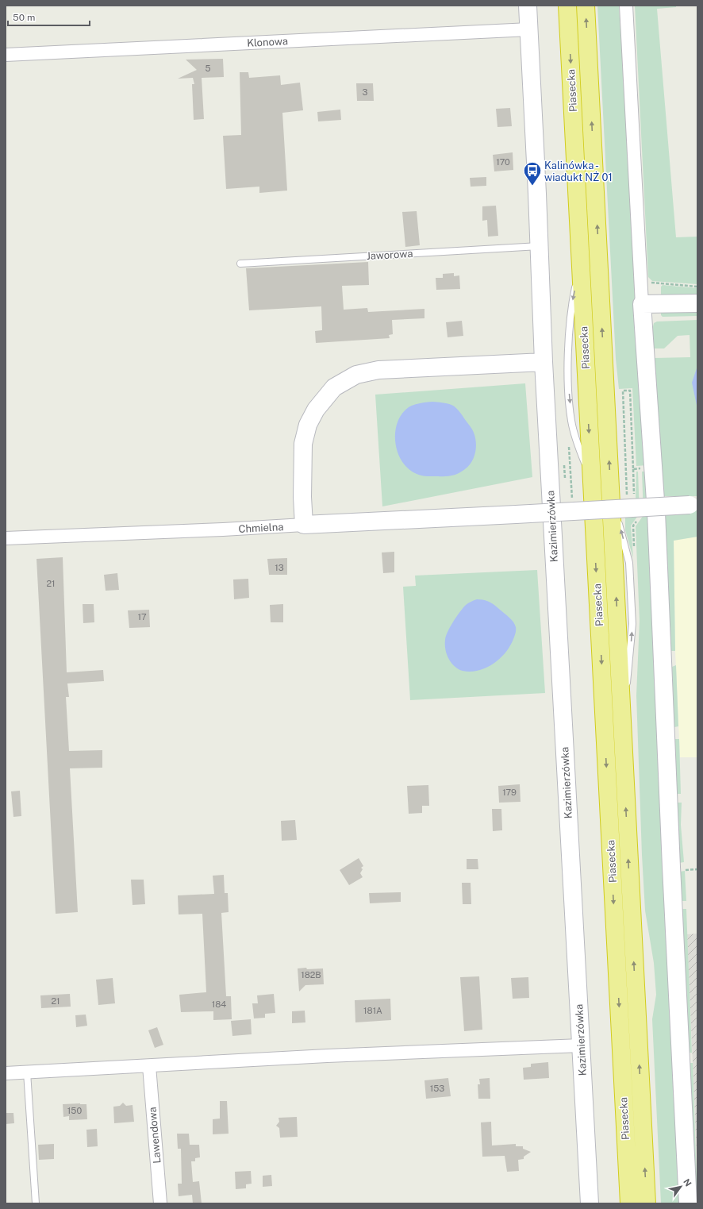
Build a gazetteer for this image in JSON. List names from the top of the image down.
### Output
{
  "streets": {
    "highway": ["Piasecka"],
    "street": [
      "Klonowa",
      "Kazimierzówka",
      "Chmielna",
      "Lawendowa"
    ],
    "lane": ["Jaworowa"]
  },
  "crossings": [
    ["Klonowa", "Kazimierzówka"],
    ["Jaworowa", "Kazimierzówka"]
  ],
  "places": {
    "bus stop": ["Kalinówka - wiadukt NŻ 01"]
  },
  "house_numbers": [
    "5",
    "3",
    "170",
    "13",
    "21",
    "17",
    "179",
    "182B",
    "21",
    "184",
    "181A",
    "153",
    "150"
  ],
  "scale_bar": "50 m",
  "north": "top right"
}
